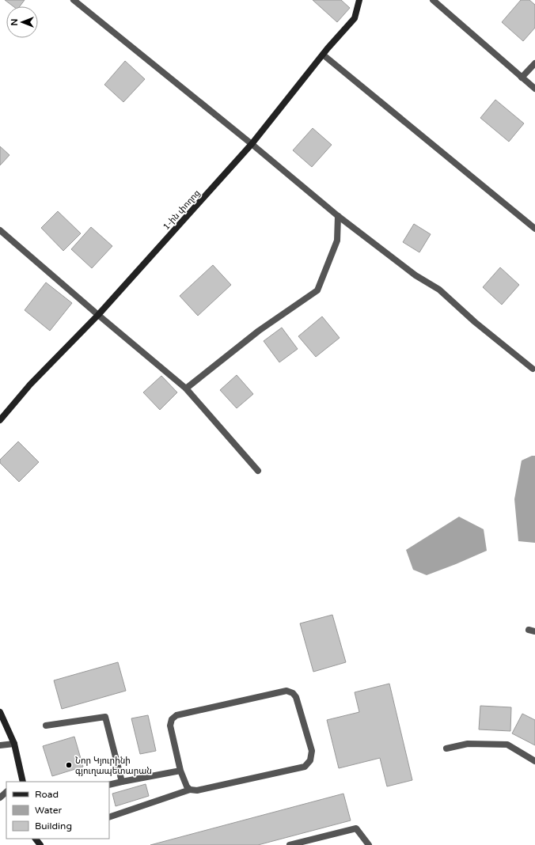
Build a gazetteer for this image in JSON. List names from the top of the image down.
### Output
{
  "streets": {
    "street": ["1-ին փողոց"]
  },
  "places": ["Նոր Կյուրինի գյուղապետարան"],
  "legend": ["Road", "Water", "Building"],
  "north": "left"
}
